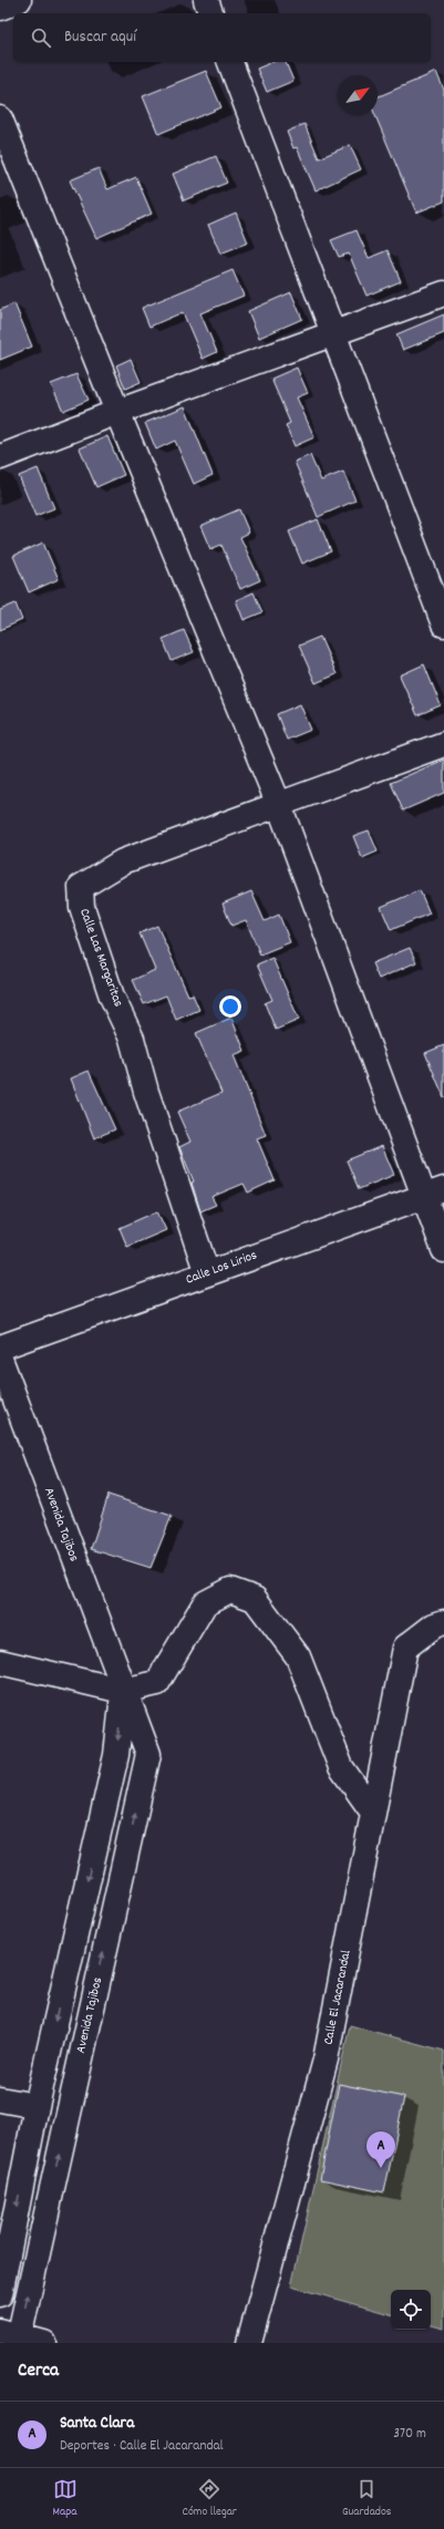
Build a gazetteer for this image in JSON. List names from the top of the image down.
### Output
{
  "streets": {
    "street": [
      "Calle Las Margaritas",
      "Calle Los Lirios",
      "Avenida Tajibos",
      "Calle El Jacarandal"
    ]
  },
  "crossings": [
    ["Calle Las Margaritas", "Calle Los Lirios"]
  ],
  "north": "top right",
  "page": {
    "search": "Buscar aquí",
    "pins": "A",
    "heading": "Cerca",
    "list": [
      {
        "mark": "A",
        "name": "Santa Clara",
        "note": "Deportes · Calle El Jacarandal",
        "value": "370 m"
      }
    ],
    "nav": ["Mapa", "Cómo llegar", "Guardados"]
  }
}
